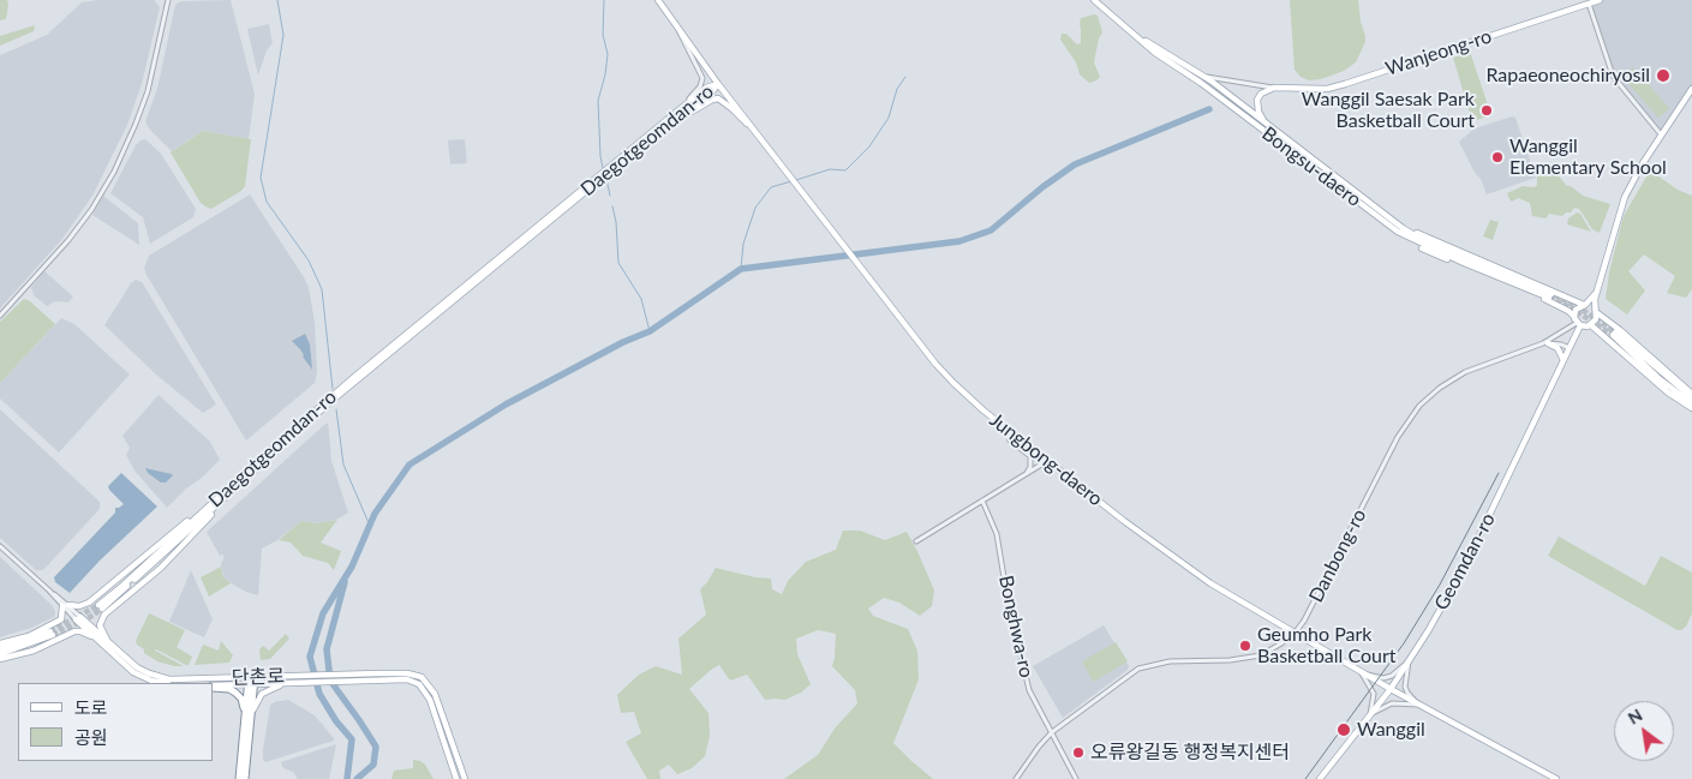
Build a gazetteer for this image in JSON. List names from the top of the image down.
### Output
{
  "streets": {
    "main road": [
      "Wanjeong-ro",
      "Daegotgeomdan-ro",
      "Bongsu-daero",
      "Jungbong-daero",
      "Geomdan-ro",
      "단촌로"
    ],
    "street": ["Danbong-ro", "Bonghwa-ro"]
  },
  "crossings": [
    ["Wanjeong-ro", "Bongsu-daero"],
    ["Daegotgeomdan-ro", "Jungbong-daero"],
    ["Jungbong-daero", "Geomdan-ro"],
    ["Danbong-ro", "Geomdan-ro"],
    ["Danbong-ro", "Bonghwa-ro"]
  ],
  "places": [
    "Rapaeoneochiryosil",
    "Wanggil Saesak Park Basketball Court",
    "Wanggil Elementary School",
    "Geumho Park Basketball Court",
    "Wanggil",
    "오류왕길동 행정복지센터"
  ],
  "legend": ["도로", "공원"],
  "north": "top left"
}
